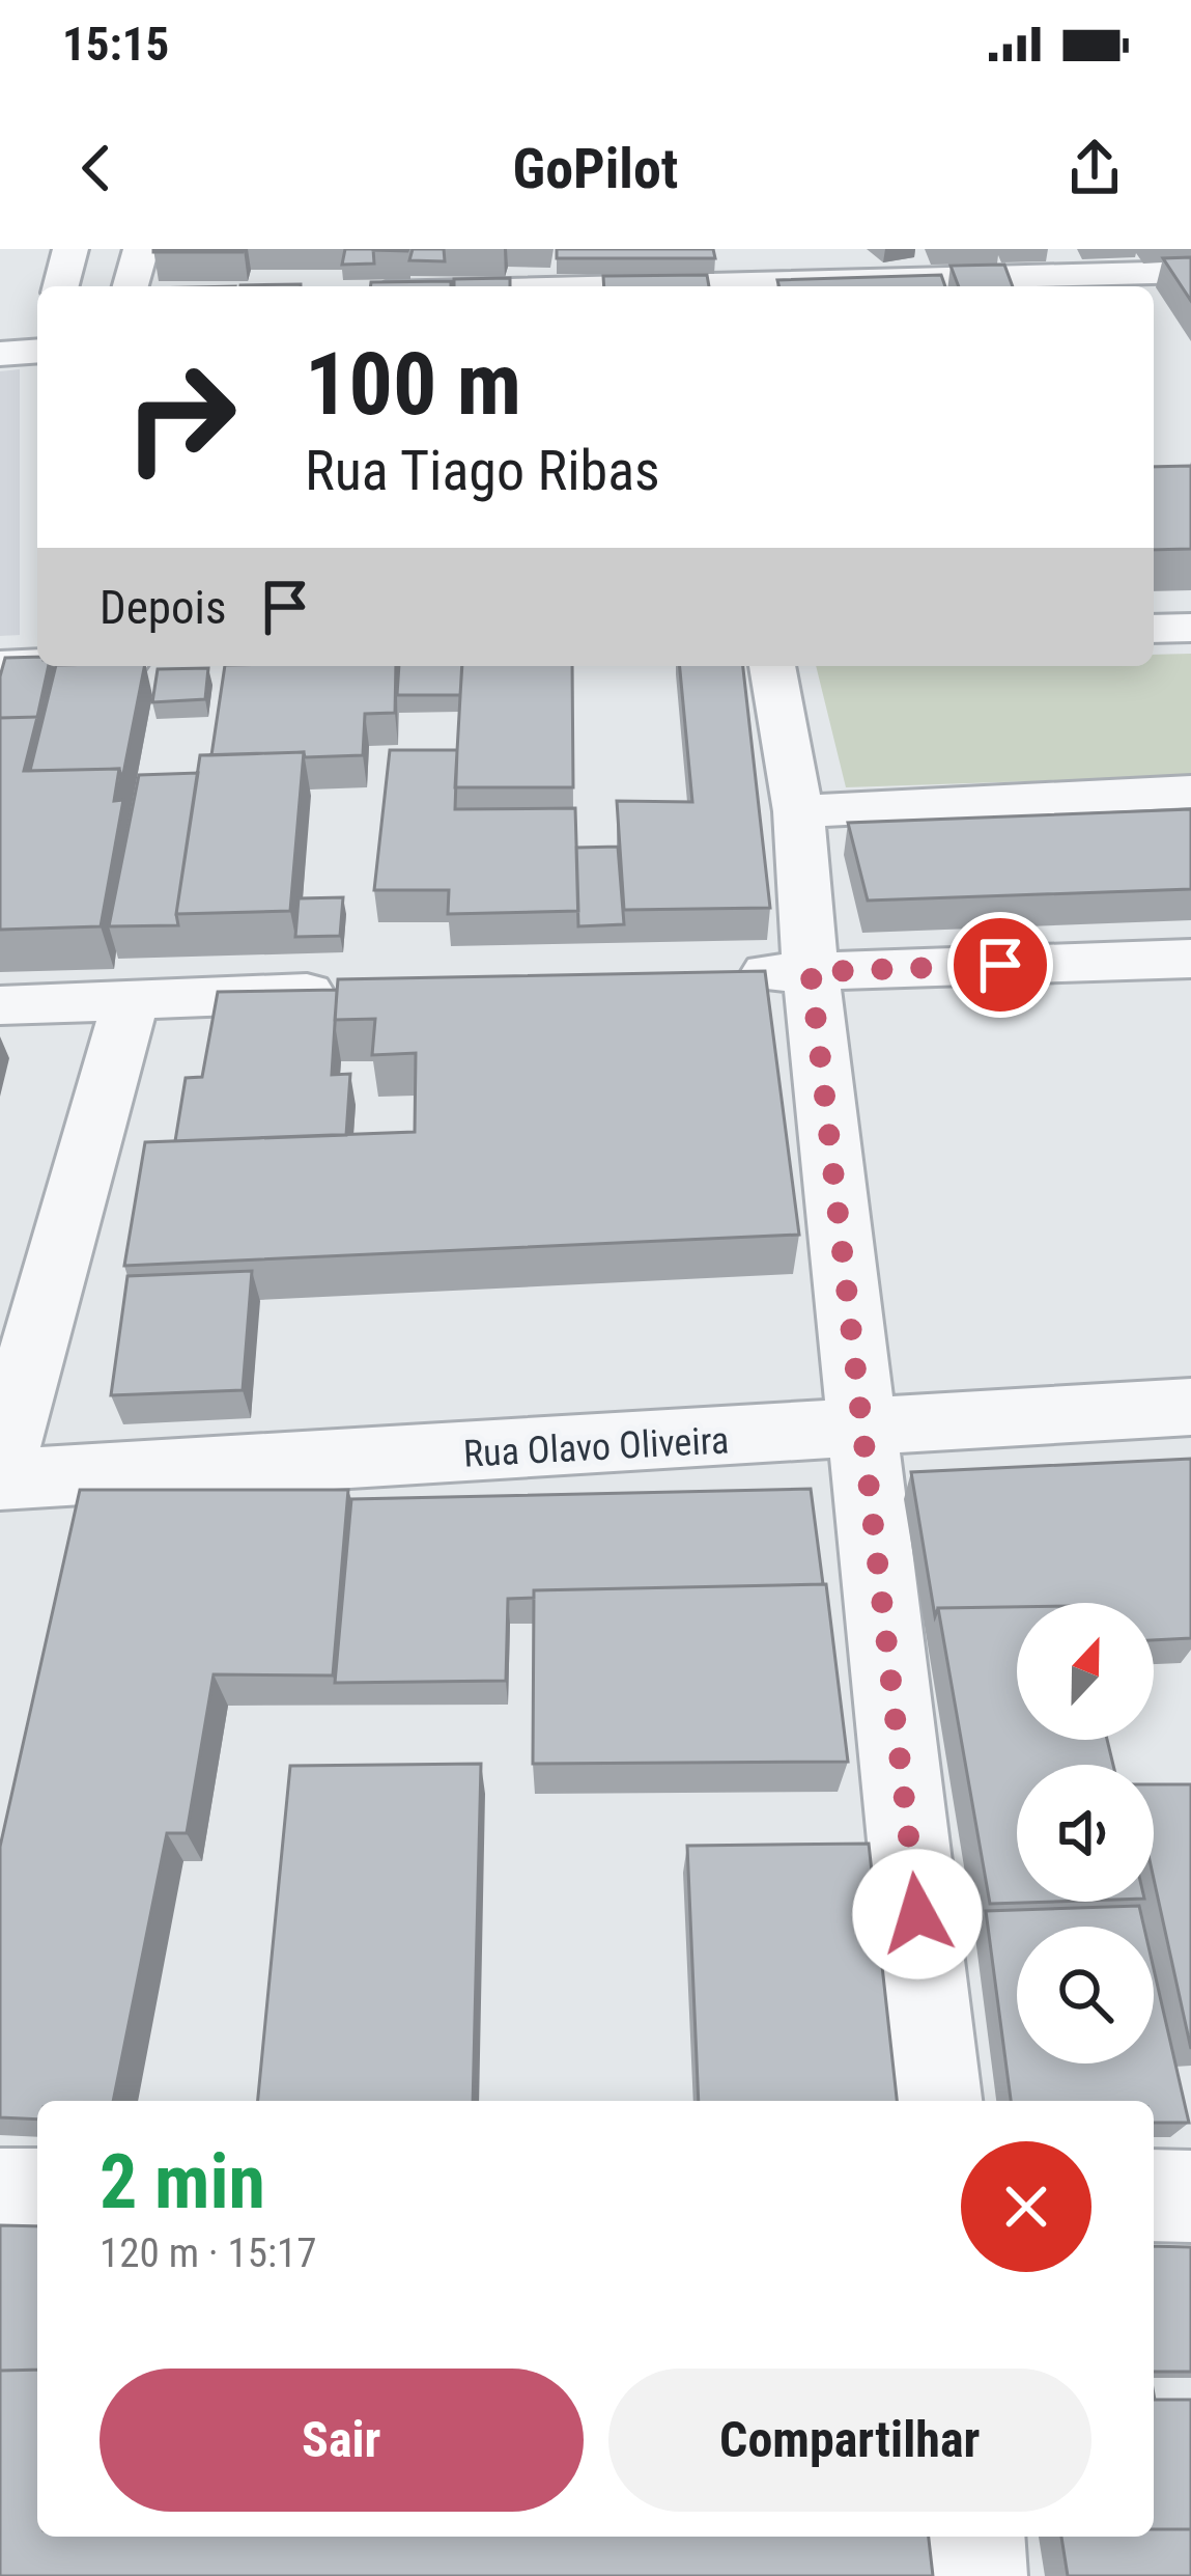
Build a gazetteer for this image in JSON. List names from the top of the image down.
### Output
{
  "streets": {
    "street": ["Rua Olavo Oliveira"]
  },
  "north": "top",
  "page": {
    "status": "15:15",
    "header": "GoPilot",
    "turn": ["100 m", "Rua Tiago Ribas"],
    "then": "Depois",
    "heading": ["2 min", "120 m · 15:17"],
    "buttons": ["Sair", "Compartilhar"]
  }
}
